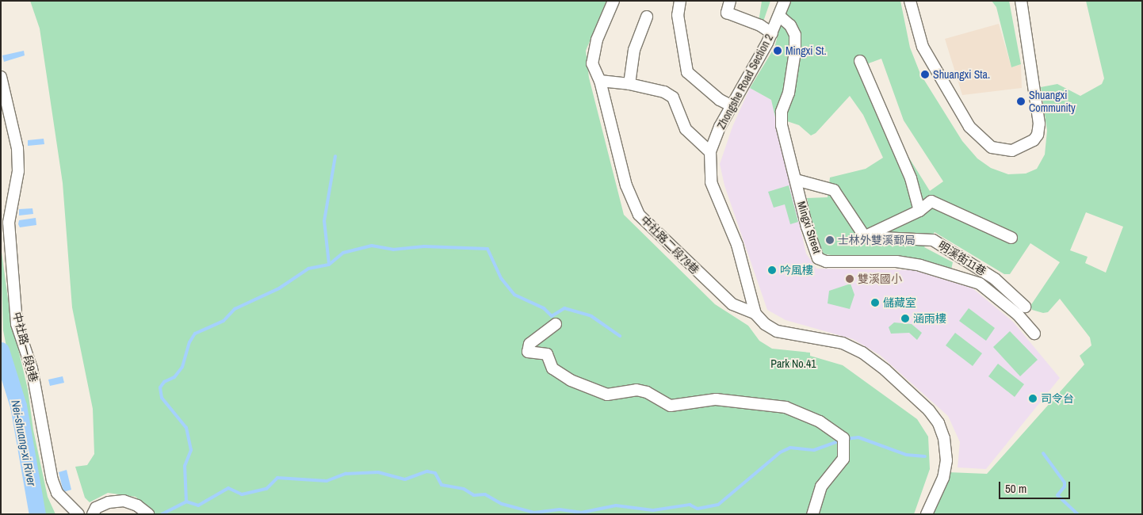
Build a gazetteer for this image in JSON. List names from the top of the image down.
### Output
{
  "streets": {
    "street": [
      "Zhongshe Road Section 2",
      "Mingxi Street",
      "中社路二段79巷",
      "明溪街11巷",
      "中社路一段9巷"
    ]
  },
  "crossings": [
    ["Zhongshe Road Section 2", "Mingxi Street"],
    ["Zhongshe Road Section 2", "中社路二段79巷"]
  ],
  "water": ["Nei-shuang-xi River"],
  "parks": ["Park No.41"],
  "places": [
    "Mingxi St.",
    "Shuangxi Sta.",
    "Shuangxi Community",
    "士林外雙溪郵局",
    "吟風樓",
    "雙溪國小",
    "儲藏室",
    "涵雨樓",
    "司令台"
  ],
  "scale_bar": "50 m"
}
